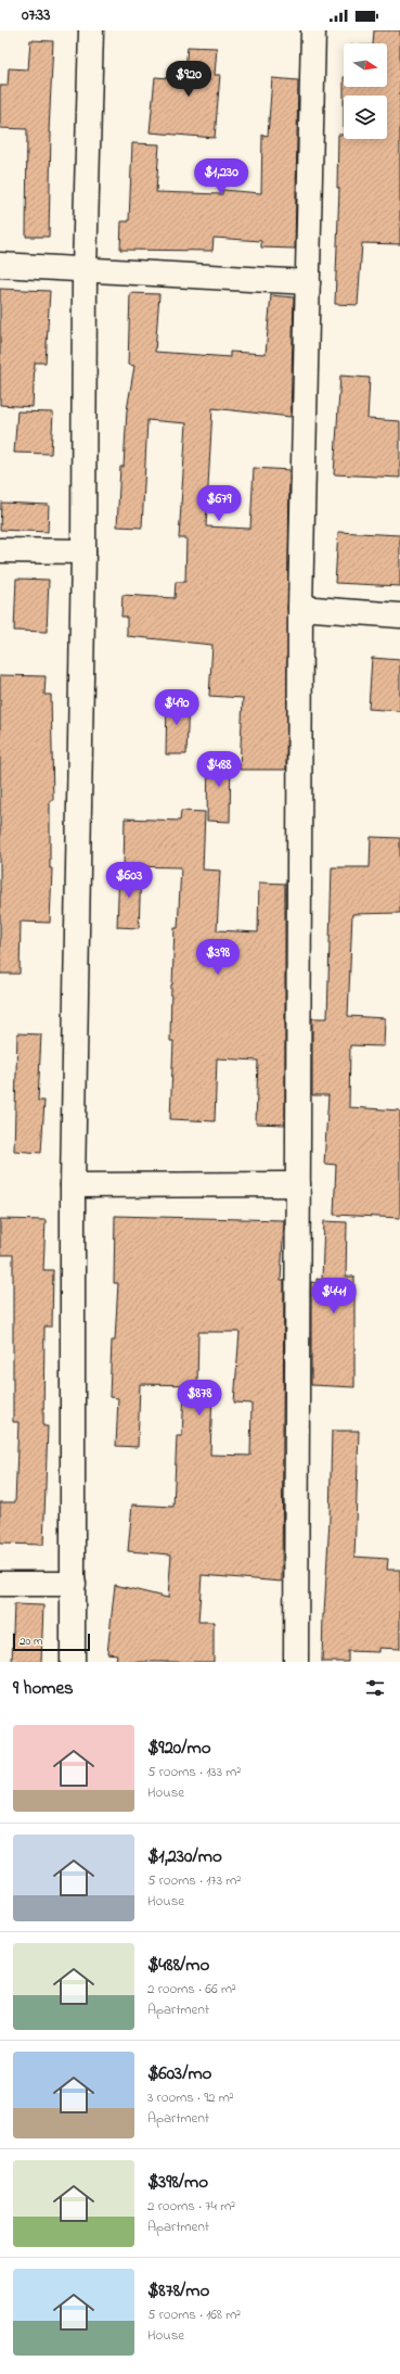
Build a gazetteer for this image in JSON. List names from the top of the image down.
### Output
{
  "scale_bar": "20 m",
  "north": "right",
  "page": {
    "status": "07:33",
    "price": [
      "$920",
      "$1,230",
      "$679",
      "$490",
      "$488",
      "$603",
      "$398",
      "$441",
      "$878"
    ],
    "scale": "20 m",
    "heading": "9 homes",
    "list": [
      {
        "name": "$920/mo",
        "note": "5 rooms · 133 m² · House"
      },
      {
        "name": "$1,230/mo",
        "note": "5 rooms · 173 m² · House"
      },
      {
        "name": "$488/mo",
        "note": "2 rooms · 66 m² · Apartment"
      },
      {
        "name": "$603/mo",
        "note": "3 rooms · 92 m² · Apartment"
      },
      {
        "name": "$398/mo",
        "note": "2 rooms · 74 m² · Apartment"
      },
      {
        "name": "$878/mo",
        "note": "5 rooms · 168 m² · House"
      }
    ]
  }
}
